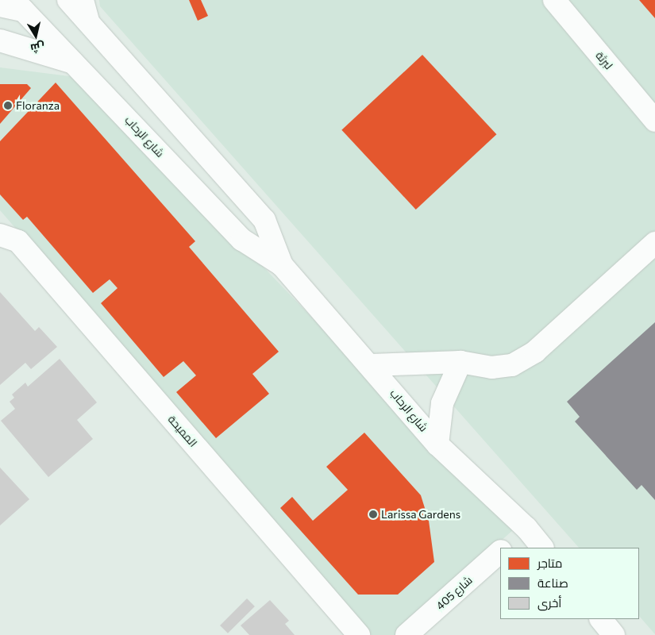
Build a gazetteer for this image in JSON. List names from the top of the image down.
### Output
{
  "streets": {
    "street": [
      "لبرثة",
      "شارع الرحاب",
      "المميحة",
      "شارع 405"
    ]
  },
  "crossings": [
    ["شارع الرحاب", "شارع 405"]
  ],
  "places": ["Floranza", "Larissa Gardens"],
  "legend": ["متاجر", "صناعة", "أخرى"],
  "north": "bottom"
}
